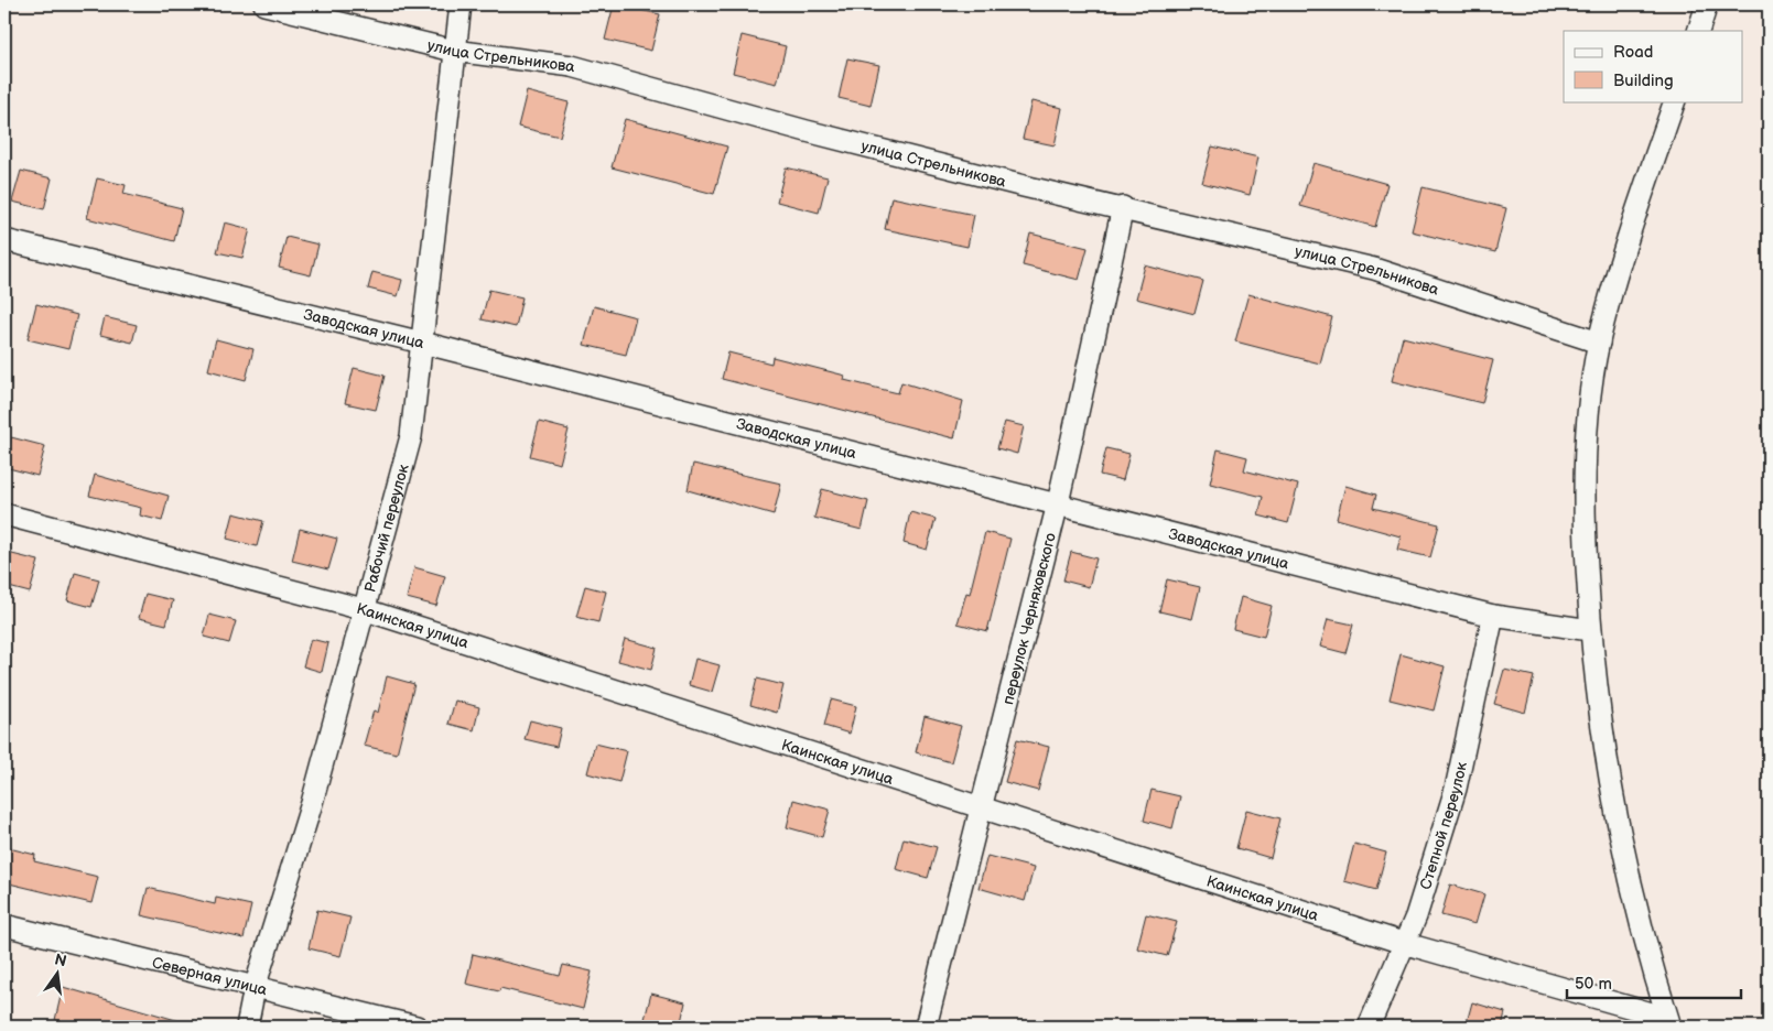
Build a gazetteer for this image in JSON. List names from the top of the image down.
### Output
{
  "streets": {
    "street": [
      "улица Стрельникова",
      "Заводская улица",
      "Рабочий переулок",
      "переулок Черняховского",
      "Каинская улица",
      "Степной переулок",
      "Северная улица"
    ]
  },
  "crossings": [
    ["улица Стрельникова", "Рабочий переулок"],
    ["улица Стрельникова", "переулок Черняховского"],
    ["Заводская улица", "Рабочий переулок"],
    ["Заводская улица", "переулок Черняховского"],
    ["Заводская улица", "Степной переулок"],
    ["Рабочий переулок", "Каинская улица"],
    ["Рабочий переулок", "Северная улица"],
    ["переулок Черняховского", "Каинская улица"],
    ["Каинская улица", "Степной переулок"]
  ],
  "legend": ["Road", "Building"],
  "scale_bar": "50 m",
  "north": "top"
}
